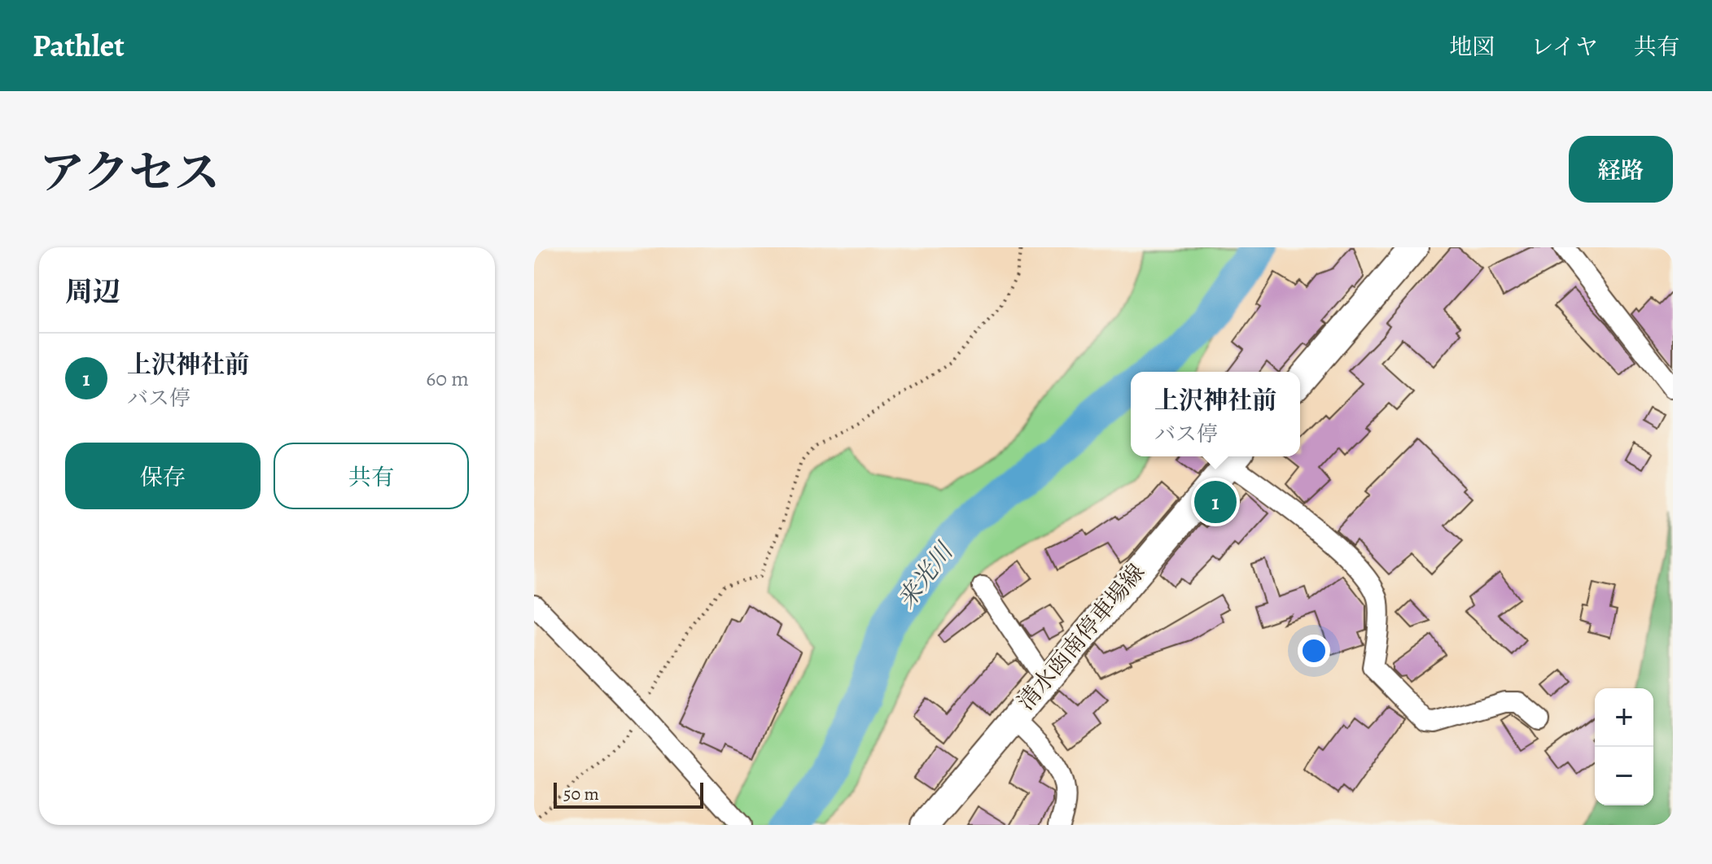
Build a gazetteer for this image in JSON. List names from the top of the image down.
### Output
{
  "streets": {
    "main road": ["清水函南停車場線"]
  },
  "water": ["来光川"],
  "scale_bar": "50 m",
  "page": {
    "header": "Pathlet",
    "nav": ["地図", "レイヤ", "共有"],
    "title": "アクセス",
    "buttons": [
      "経路",
      ["保存", "共有"]
    ],
    "heading": "周辺",
    "list": [
      {
        "mark": "1",
        "name": "上沢神社前",
        "note": "バス停",
        "value": "60 m"
      }
    ],
    "popup": ["上沢神社前", "バス停"],
    "pins": "1",
    "map_buttons": ["+", "−"],
    "scale": "50 m"
  }
}
